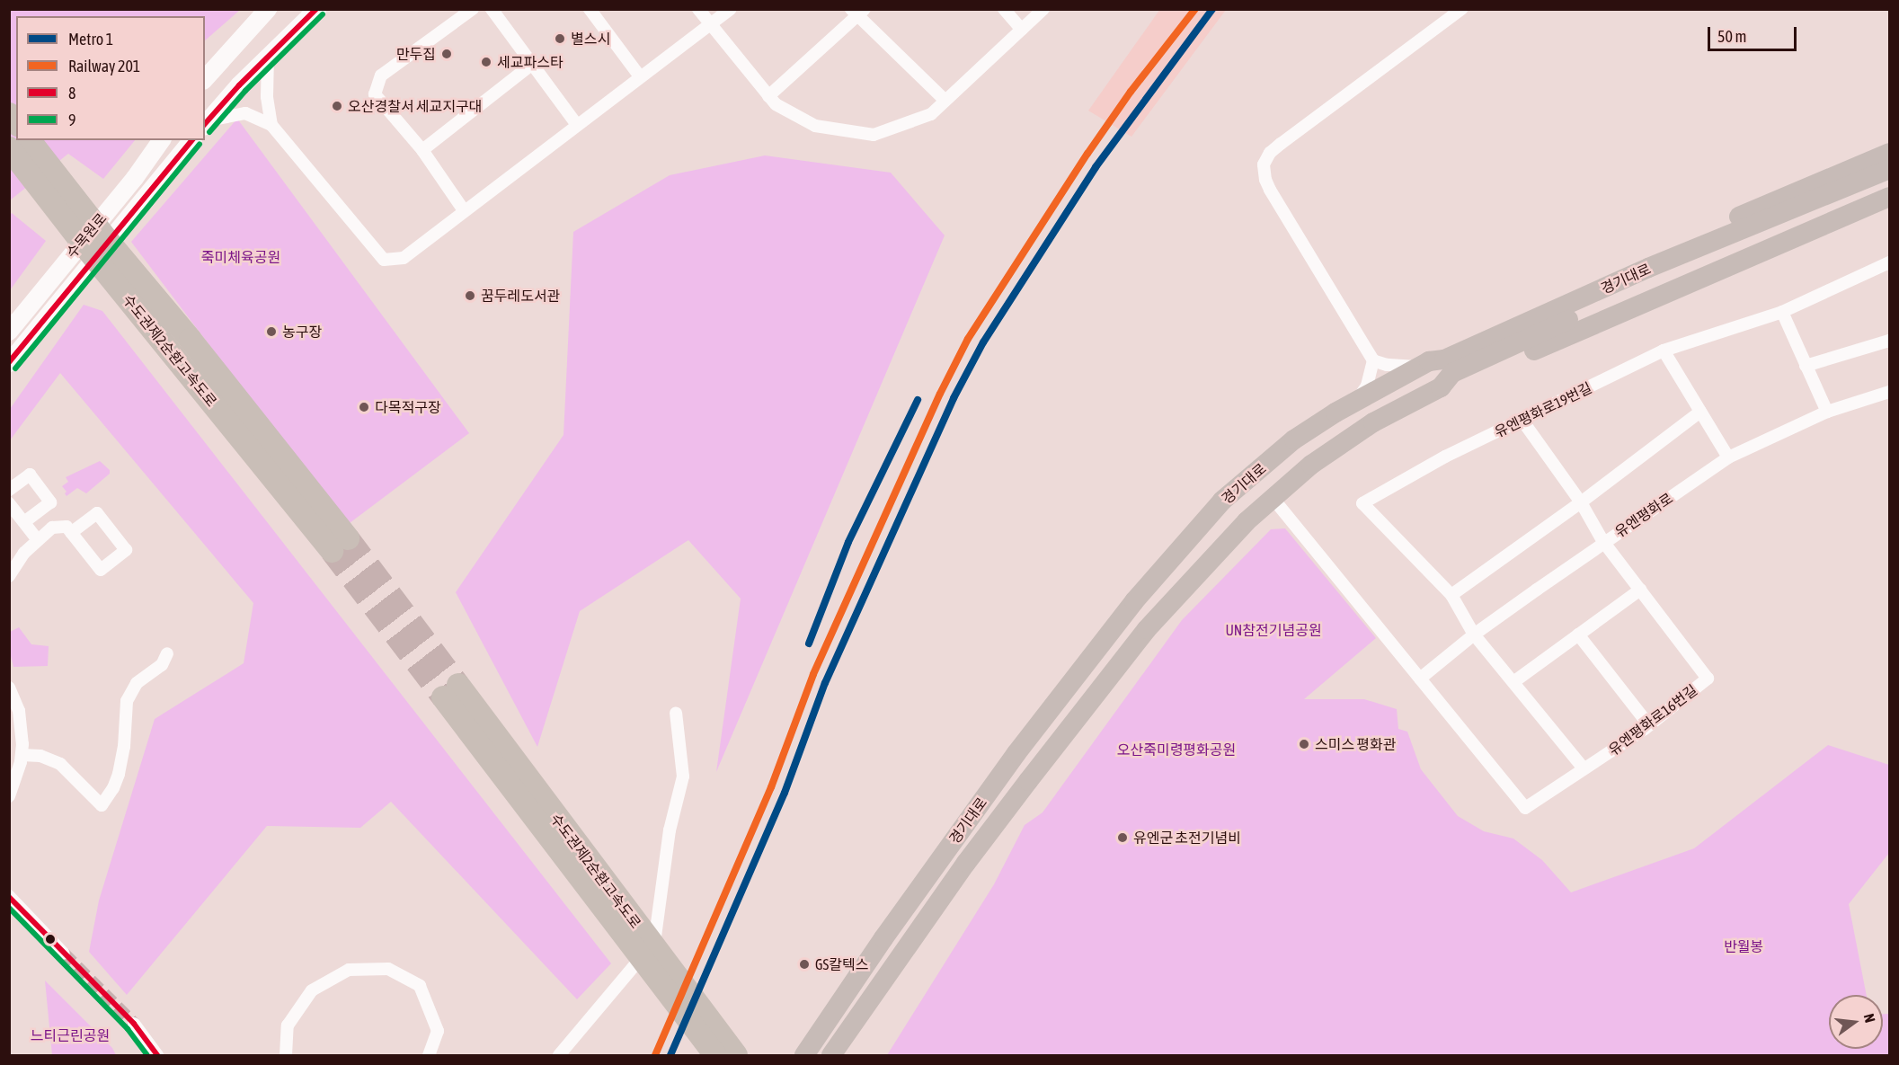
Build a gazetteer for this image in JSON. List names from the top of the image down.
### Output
{
  "streets": {
    "highway": ["수도권제2순환고속도로"],
    "main road": ["경기대로"],
    "street": [
      "수목원로",
      "유엔평화로19번길",
      "유엔평화로",
      "유엔평화로16번길"
    ]
  },
  "crossings": [
    ["유엔평화로19번길", "유엔평화로"],
    ["유엔평화로19번길", "유엔평화로16번길"],
    ["유엔평화로", "유엔평화로16번길"]
  ],
  "parks": [
    "죽미체육공원",
    "UN참전기념공원",
    "오산죽미령평화공원",
    "반월봉",
    "느티근린공원"
  ],
  "places": [
    "별스시",
    "만두집",
    "세교파스타",
    "오산경찰서 세교지구대",
    "꿈두레도서관",
    "농구장",
    "다목적구장",
    "스미스 평화관",
    "유엔군 초전기념비",
    "GS칼텍스"
  ],
  "lines": [
    "metro line 1",
    "rail line 201",
    "transit line 8",
    "transit line 9"
  ],
  "legend": [
    "Metro 1",
    "Railway 201",
    "8",
    "9"
  ],
  "scale_bar": "50 m",
  "north": "right"
}
